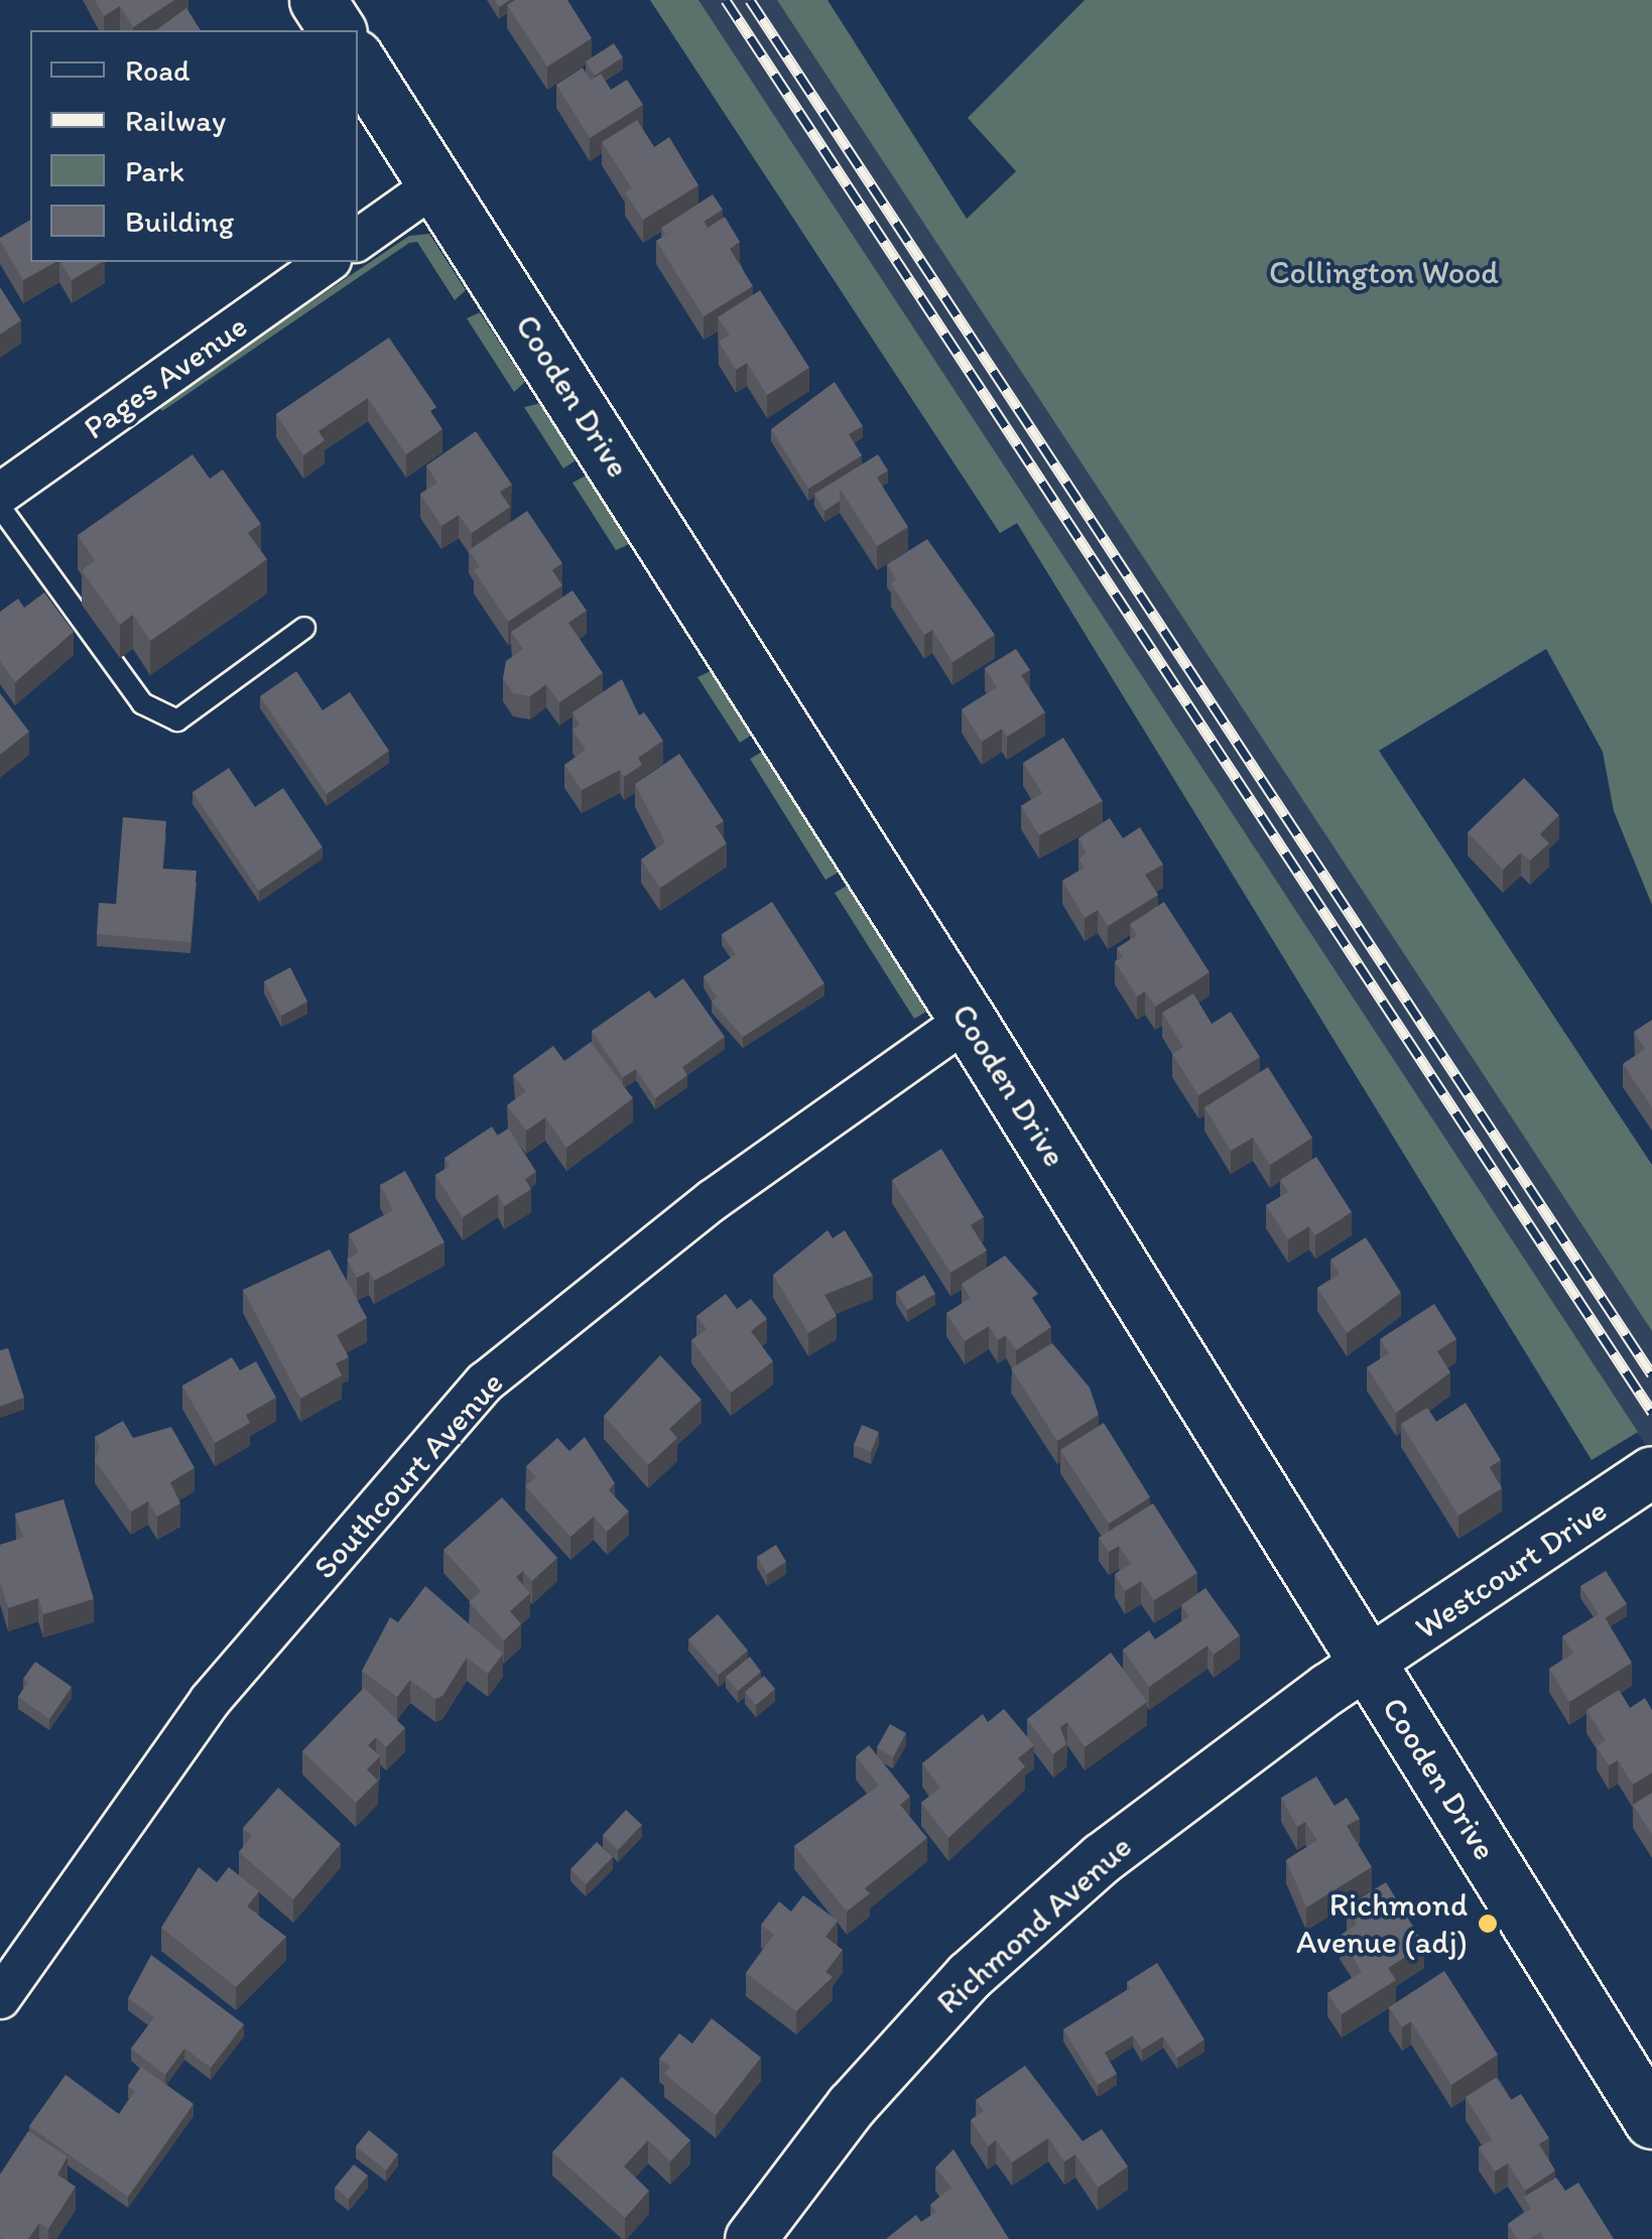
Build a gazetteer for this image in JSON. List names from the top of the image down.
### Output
{
  "streets": {
    "main road": ["Cooden Drive"],
    "street": [
      "Pages Avenue",
      "Southcourt Avenue",
      "Westcourt Drive",
      "Richmond Avenue"
    ]
  },
  "crossings": [
    ["Cooden Drive", "Southcourt Avenue"],
    ["Cooden Drive", "Westcourt Drive"],
    ["Cooden Drive", "Richmond Avenue"],
    ["Westcourt Drive", "Richmond Avenue"]
  ],
  "parks": ["Collington Wood"],
  "places": ["Richmond Avenue (adj)"],
  "legend": [
    "Road",
    "Railway",
    "Park",
    "Building"
  ]
}
